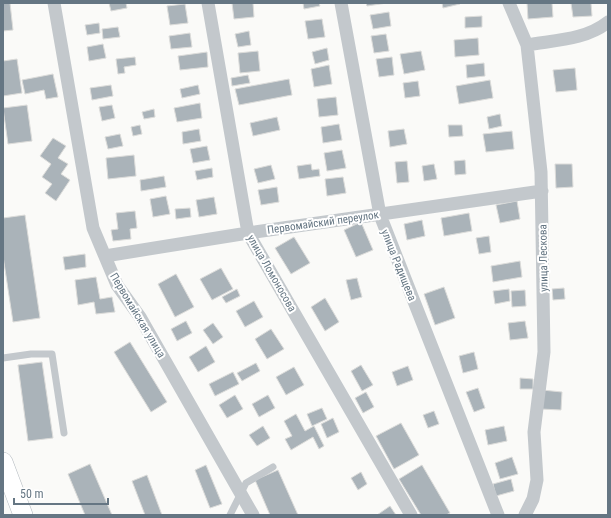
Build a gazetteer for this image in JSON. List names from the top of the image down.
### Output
{
  "streets": {
    "street": [
      "Первомайский переулок",
      "улица Лескова",
      "улица Радищева",
      "улица Ломоносова",
      "Первомайская улица"
    ]
  },
  "crossings": [
    ["Первомайский переулок", "улица Лескова"],
    ["Первомайский переулок", "улица Радищева"],
    ["Первомайский переулок", "улица Ломоносова"],
    ["Первомайский переулок", "Первомайская улица"]
  ],
  "scale_bar": "50 m"
}
